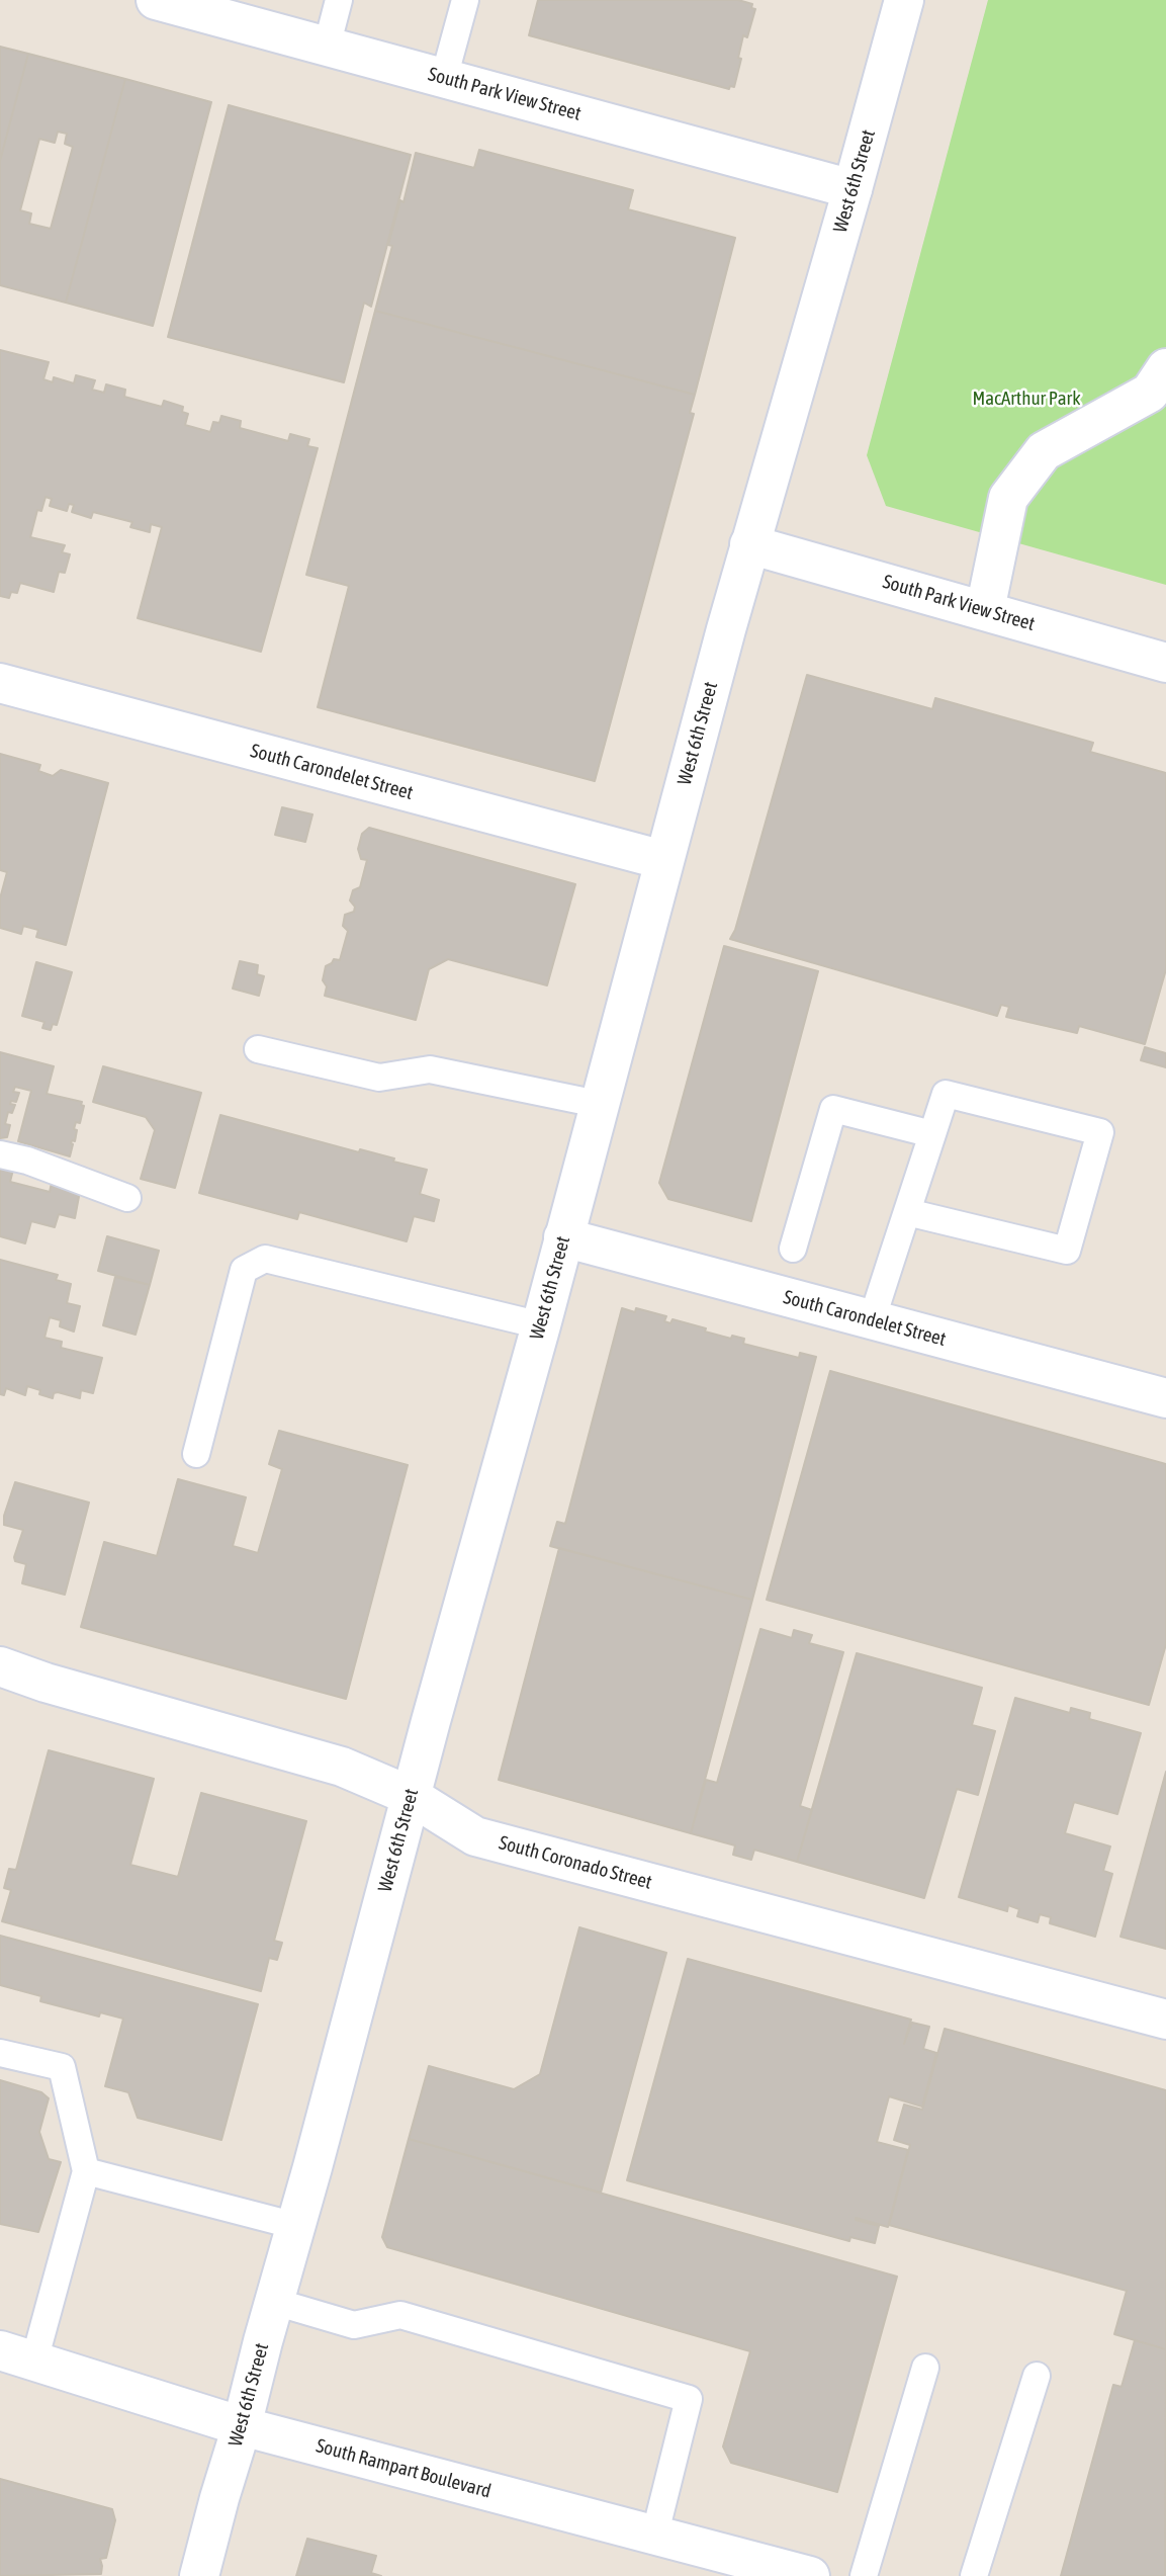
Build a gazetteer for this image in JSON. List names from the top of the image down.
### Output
{
  "streets": {
    "street": [
      "South Park View Street",
      "West 6th Street",
      "South Carondelet Street",
      "South Coronado Street",
      "South Rampart Boulevard"
    ]
  },
  "crossings": [
    ["South Park View Street", "West 6th Street"],
    ["West 6th Street", "South Carondelet Street"],
    ["West 6th Street", "South Coronado Street"],
    ["West 6th Street", "South Rampart Boulevard"]
  ],
  "parks": ["MacArthur Park"]
}
